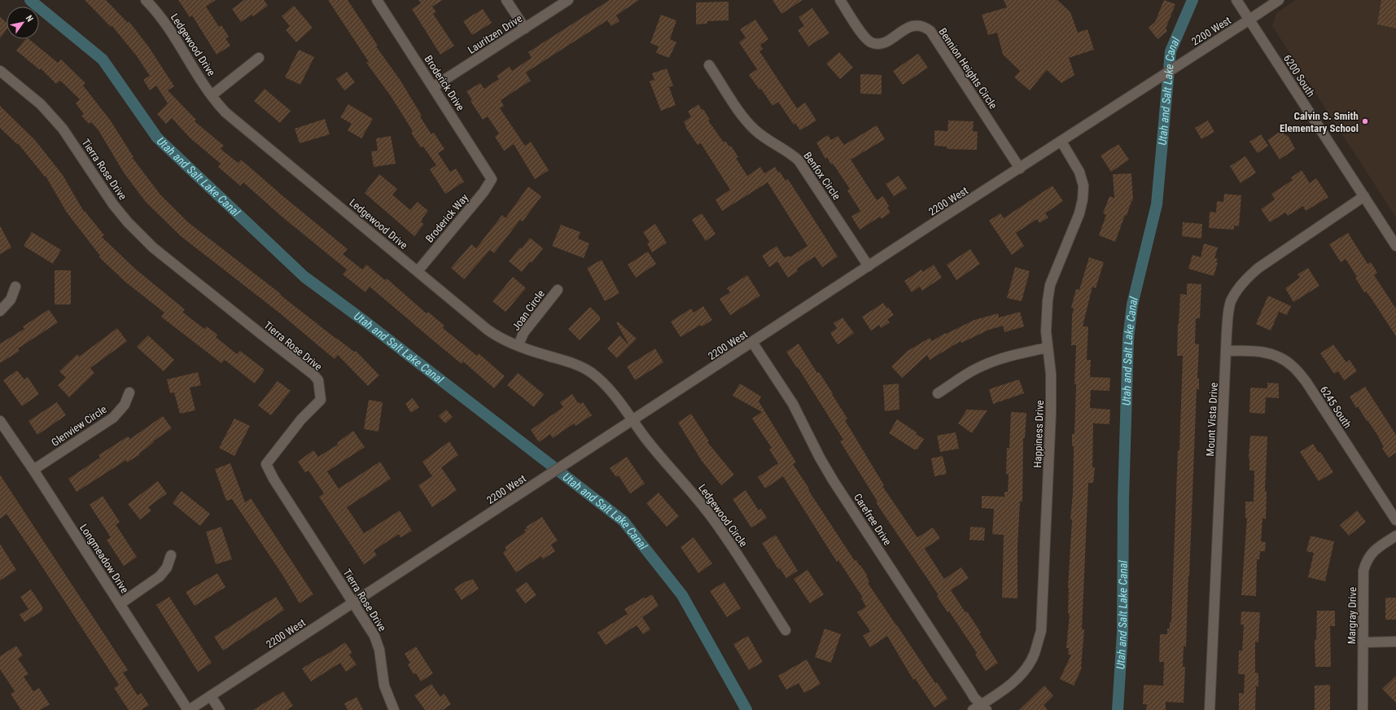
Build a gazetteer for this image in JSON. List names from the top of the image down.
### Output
{
  "streets": {
    "street": [
      "2200 West",
      "Lauritzen Drive",
      "Ledgewood Drive",
      "Bennion Heights Circle",
      "6200 South",
      "Broderick Drive",
      "Tierra Rose Drive",
      "Benfox Circle",
      "Broderick Way",
      "Joan Circle",
      "6245 South",
      "Mount Vista Drive",
      "Glenview Circle",
      "Happiness Drive",
      "Ledgewood Circle",
      "Carefree Drive",
      "Longmeadow Drive",
      "Margray Drive"
    ]
  },
  "crossings": [
    ["2200 West", "Ledgewood Drive"],
    ["2200 West", "Bennion Heights Circle"],
    ["2200 West", "6200 South"],
    ["2200 West", "Tierra Rose Drive"],
    ["2200 West", "Benfox Circle"],
    ["2200 West", "Happiness Drive"],
    ["2200 West", "Ledgewood Circle"],
    ["2200 West", "Carefree Drive"],
    ["2200 West", "Longmeadow Drive"],
    ["Lauritzen Drive", "Broderick Drive"],
    ["Ledgewood Drive", "Broderick Way"],
    ["Ledgewood Drive", "Joan Circle"],
    ["Ledgewood Drive", "Ledgewood Circle"],
    ["6200 South", "Mount Vista Drive"],
    ["Broderick Drive", "Broderick Way"],
    ["6245 South", "Mount Vista Drive"],
    ["Glenview Circle", "Longmeadow Drive"],
    ["Happiness Drive", "Carefree Drive"]
  ],
  "water": ["Utah and Salt Lake Canal"],
  "places": ["Calvin S. Smith Elementary School"],
  "north": "top right"
}
